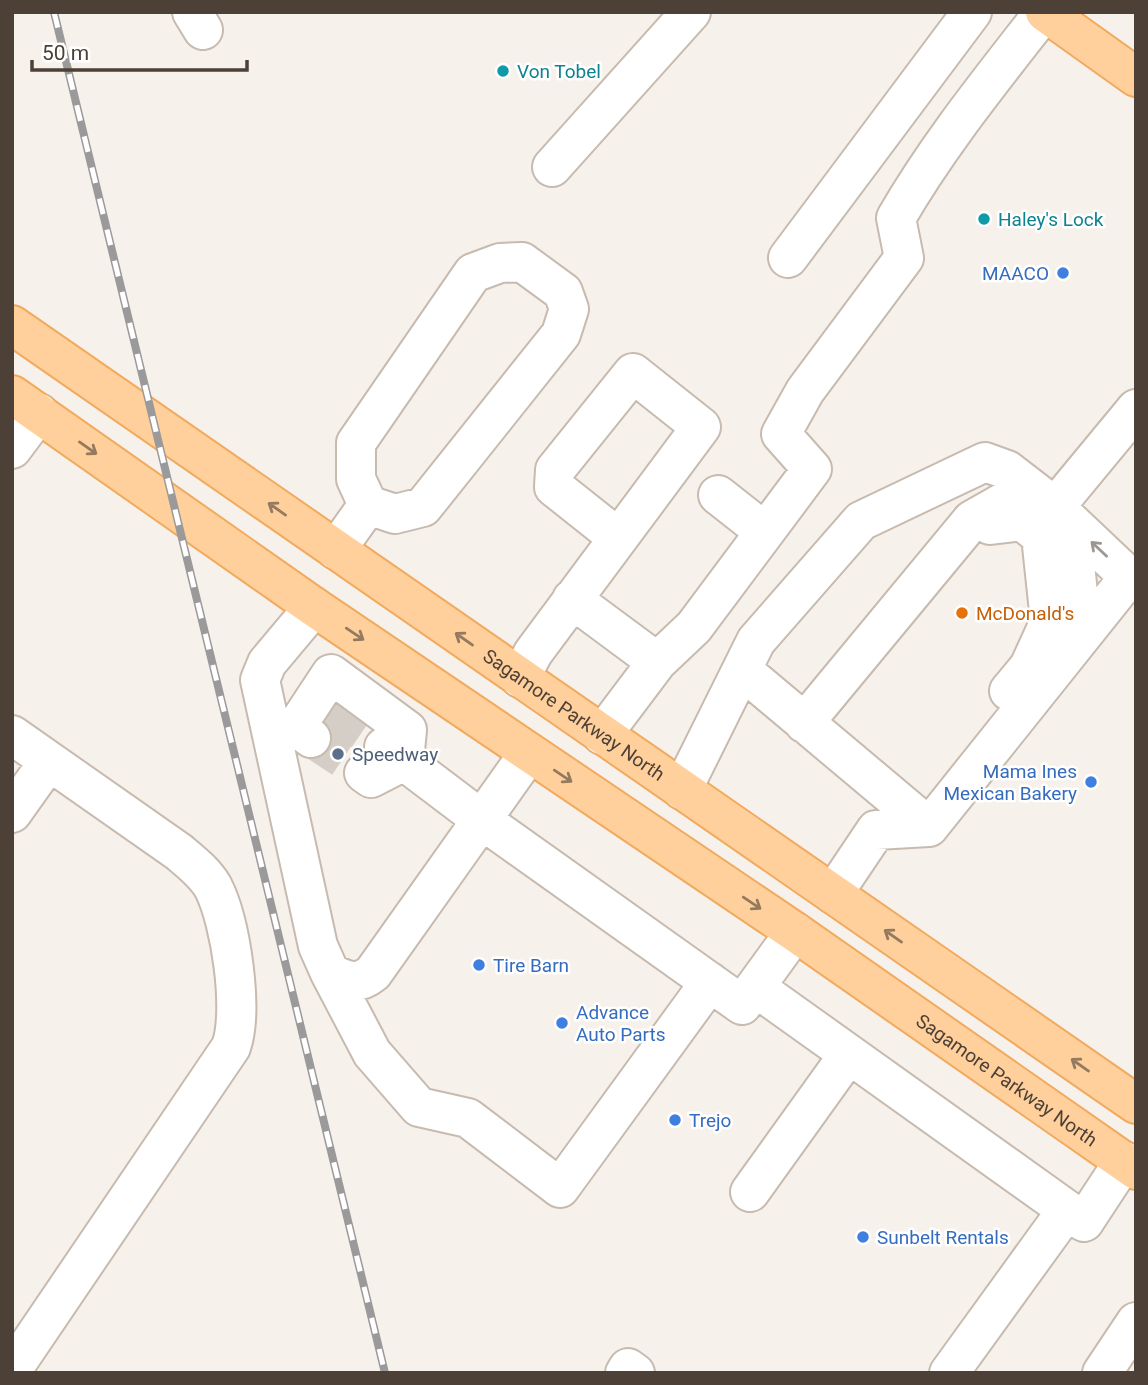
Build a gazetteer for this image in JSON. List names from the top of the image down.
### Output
{
  "streets": {
    "main road": ["Sagamore Parkway North"]
  },
  "places": [
    "Von Tobel",
    "Haley's Lock",
    "MAACO",
    "McDonald's",
    "Speedway",
    "Mama Ines Mexican Bakery",
    "Tire Barn",
    "Advance Auto Parts",
    "Trejo",
    "Sunbelt Rentals"
  ],
  "scale_bar": "50 m"
}
